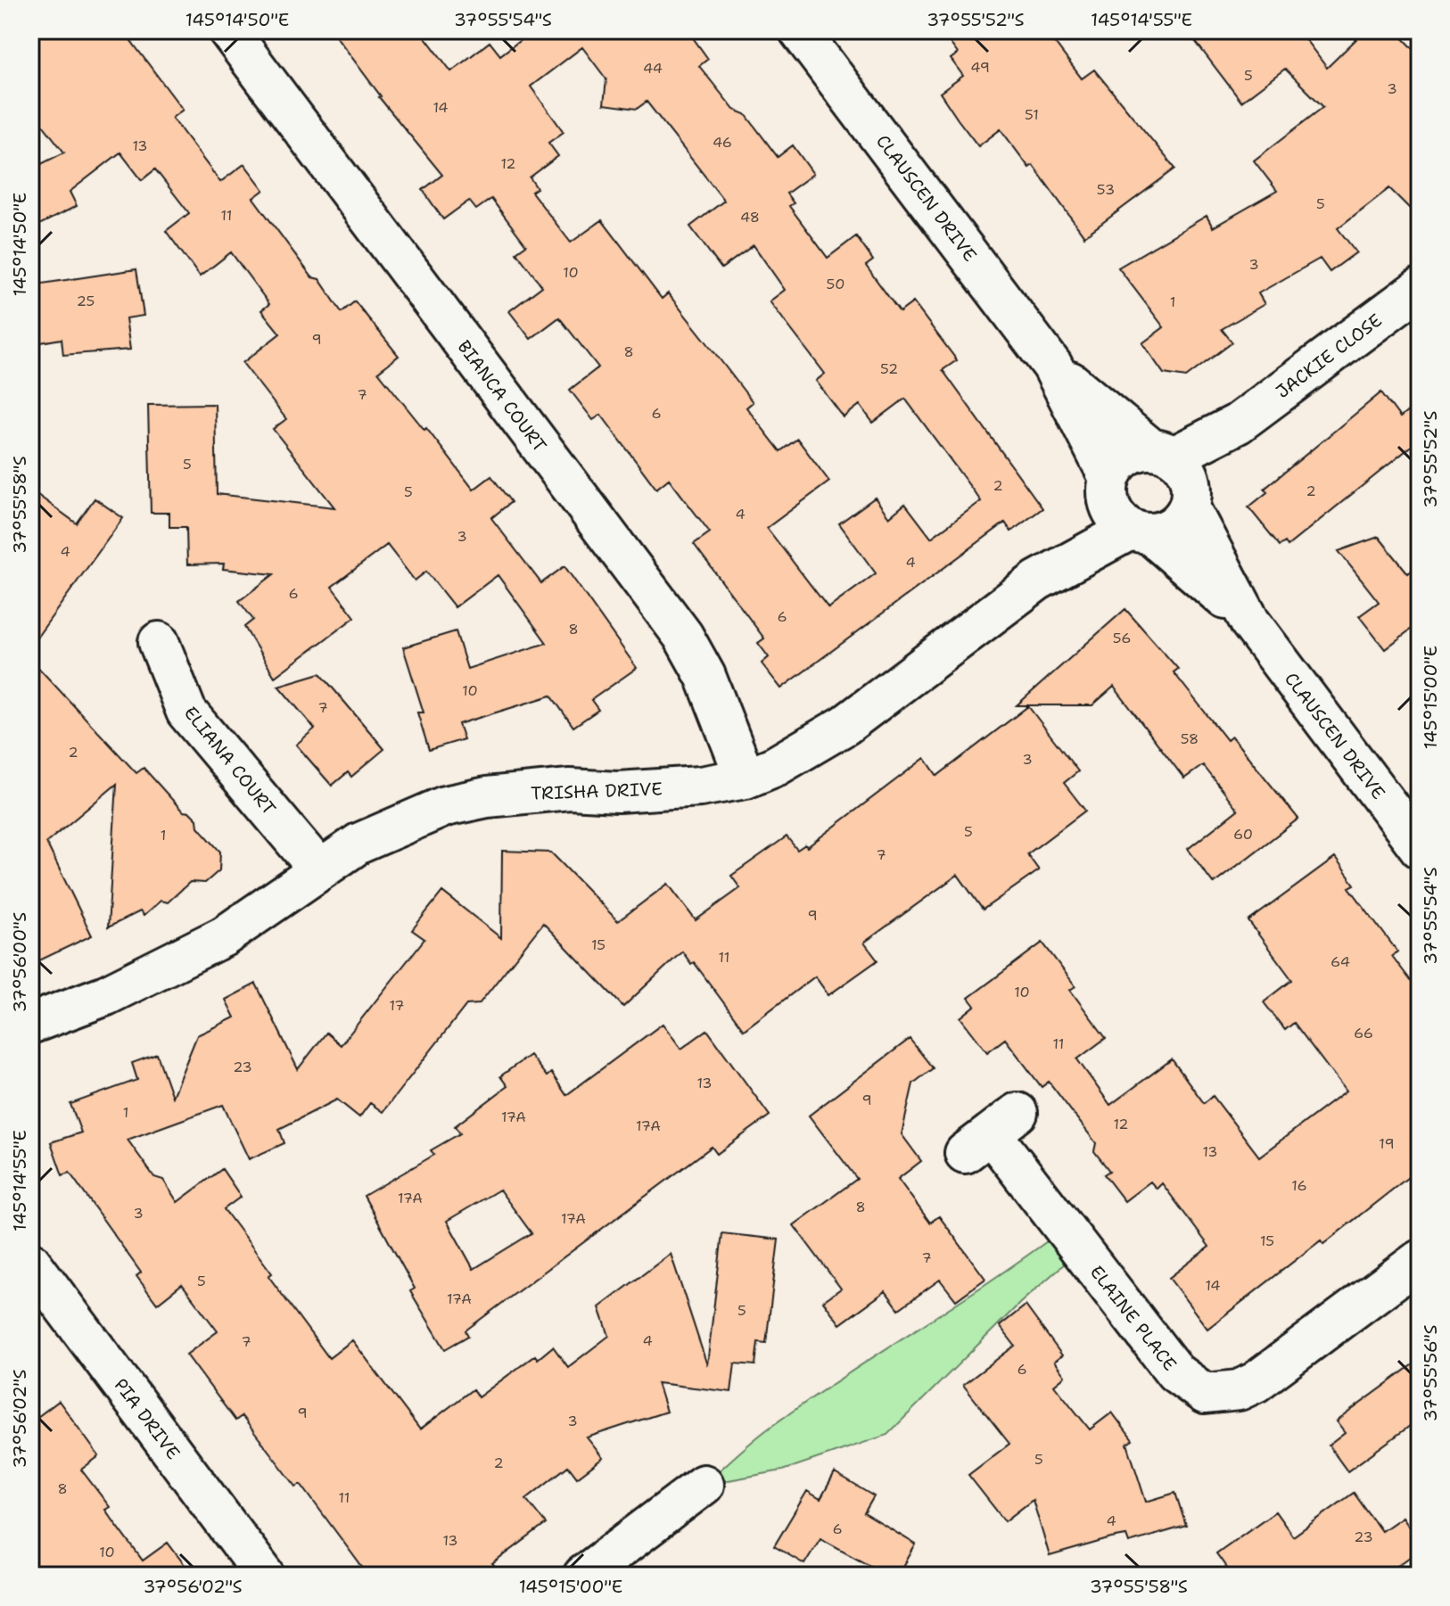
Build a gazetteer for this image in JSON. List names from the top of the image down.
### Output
{
  "streets": {
    "street": [
      "CLAUSCEN DRIVE",
      "JACKIE CLOSE",
      "BIANCA COURT",
      "ELIANA COURT",
      "TRISHA DRIVE",
      "ELAINE PLACE",
      "PIA DRIVE"
    ]
  },
  "crossings": [
    ["CLAUSCEN DRIVE", "JACKIE CLOSE"],
    ["CLAUSCEN DRIVE", "TRISHA DRIVE"],
    ["JACKIE CLOSE", "TRISHA DRIVE"],
    ["BIANCA COURT", "TRISHA DRIVE"],
    ["ELIANA COURT", "TRISHA DRIVE"]
  ],
  "house_numbers": [
    "49",
    "44",
    "5",
    "3",
    "14",
    "51",
    "46",
    "13",
    "12",
    "53",
    "5",
    "11",
    "48",
    "3",
    "10",
    "50",
    "25",
    "1",
    "9",
    "8",
    "52",
    "7",
    "6",
    "5",
    "2",
    "2",
    "5",
    "4",
    "3",
    "4",
    "4",
    "6",
    "6",
    "8",
    "56",
    "10",
    "7",
    "58",
    "2",
    "3",
    "5",
    "60",
    "1",
    "7",
    "9",
    "15",
    "11",
    "64",
    "10",
    "17",
    "66",
    "11",
    "23",
    "13",
    "9",
    "1",
    "17A",
    "12",
    "17A",
    "19",
    "13",
    "16",
    "17A",
    "8",
    "3",
    "17A",
    "15",
    "7",
    "5",
    "14",
    "17A",
    "5",
    "4",
    "7",
    "6",
    "9",
    "3",
    "5",
    "2",
    "8",
    "11",
    "4",
    "6",
    "23",
    "13",
    "10"
  ],
  "coordinates": [
    "145°14'50\"E",
    "37°55'54\"S",
    "37°55'52\"S",
    "145°14'55\"E",
    "37°55'58\"S",
    "145°15'00\"E",
    "37°56'00\"S",
    "37°55'56\"S",
    "37°56'02\"S"
  ]
}
